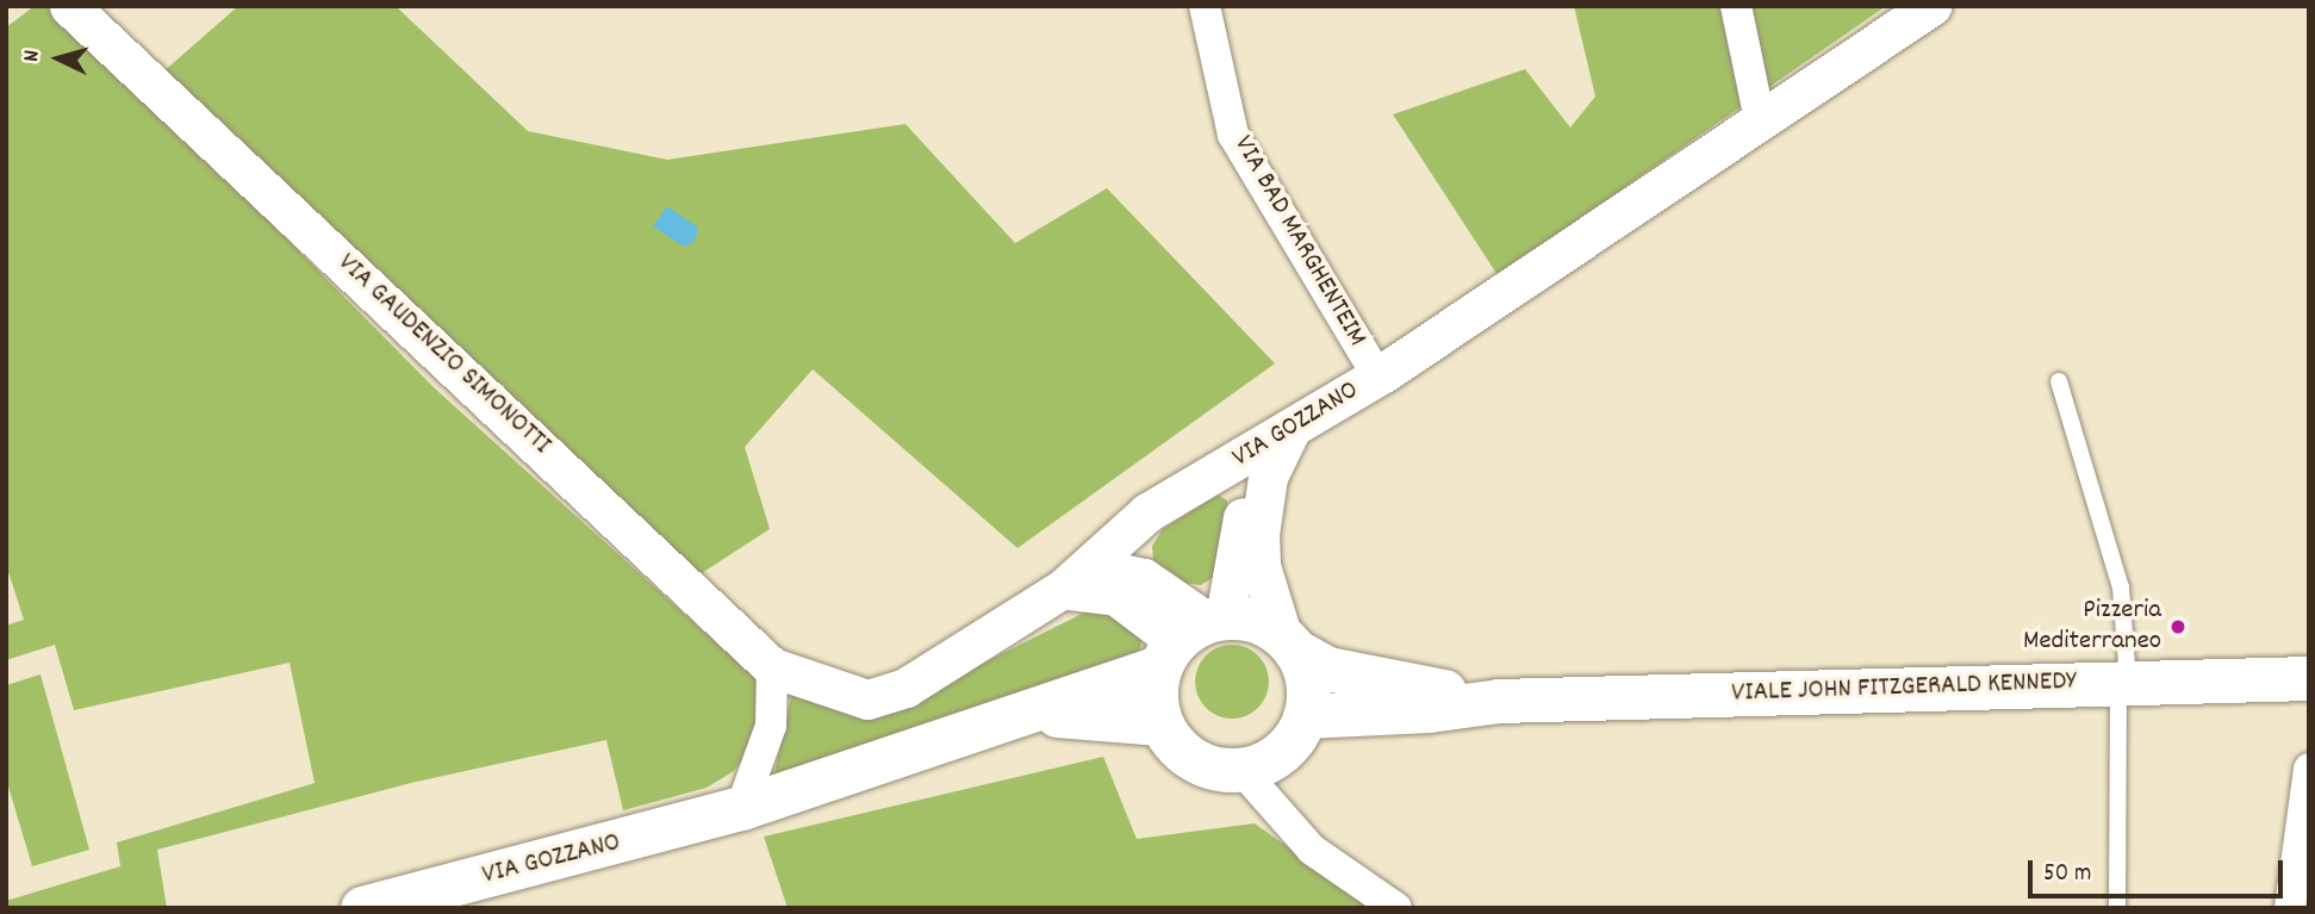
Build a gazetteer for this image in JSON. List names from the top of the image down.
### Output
{
  "streets": {
    "main road": ["VIA GOZZANO", "VIALE JOHN FITZGERALD KENNEDY"],
    "street": ["VIA BAD MARGHENTEIM", "VIA GAUDENZIO SIMONOTTI"]
  },
  "crossings": [
    ["VIA BAD MARGHENTEIM", "VIA GOZZANO"],
    ["VIA GAUDENZIO SIMONOTTI", "VIA GOZZANO"],
    ["VIA GOZZANO", "VIALE JOHN FITZGERALD KENNEDY"]
  ],
  "places": ["Pizzeria Mediterraneo"],
  "scale_bar": "50 m",
  "north": "left"
}
